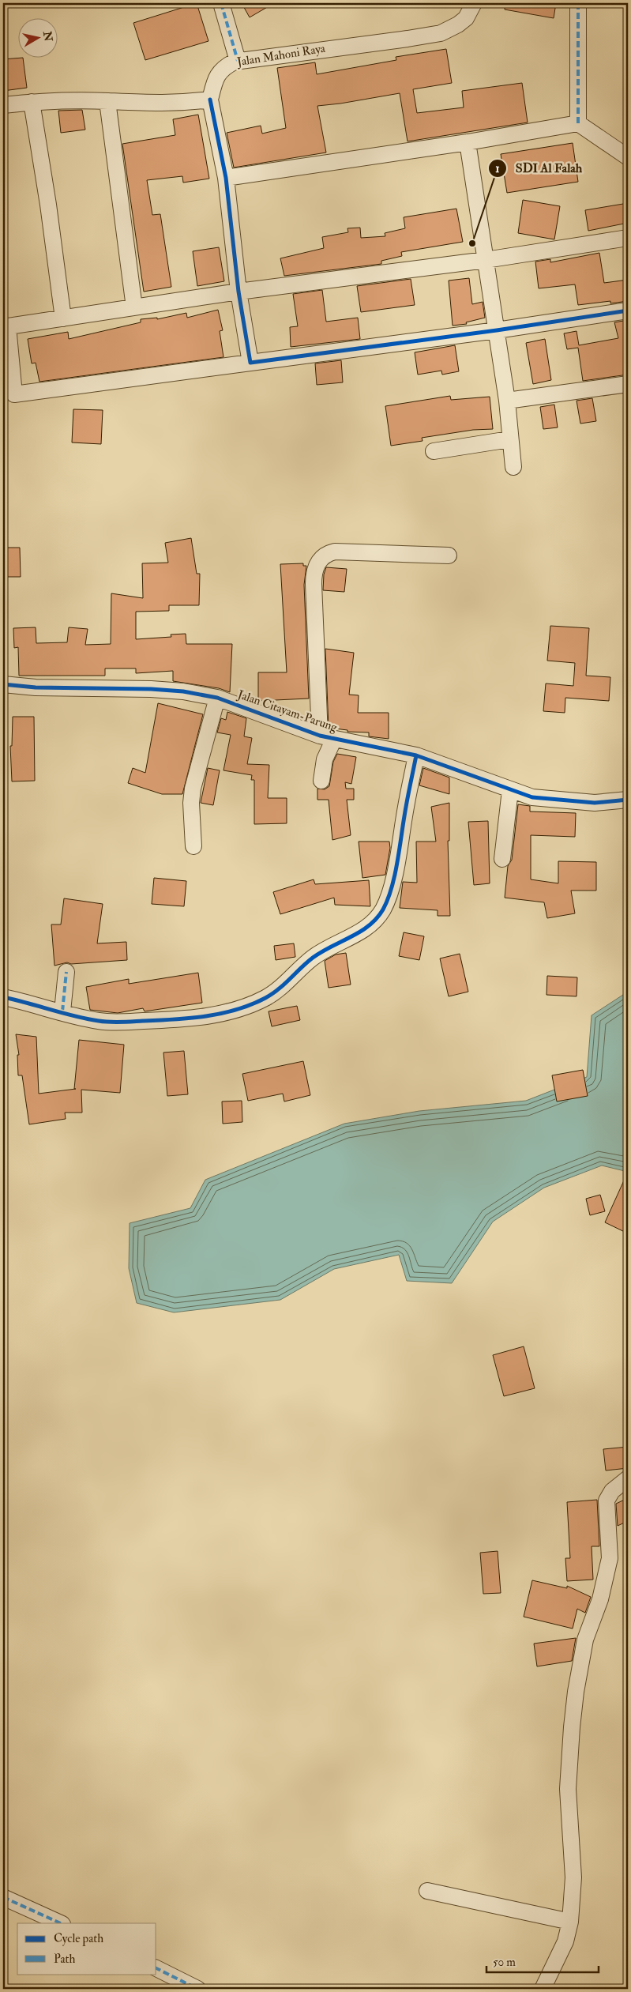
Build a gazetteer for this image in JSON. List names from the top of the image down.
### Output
{
  "streets": {
    "street": ["Jalan Mahoni Raya", "Jalan Citayam-Parung"]
  },
  "places": ["SDI Al Falah"],
  "legend": ["Cycle path", "Path"],
  "scale_bar": "50 m",
  "north": "right"
}
